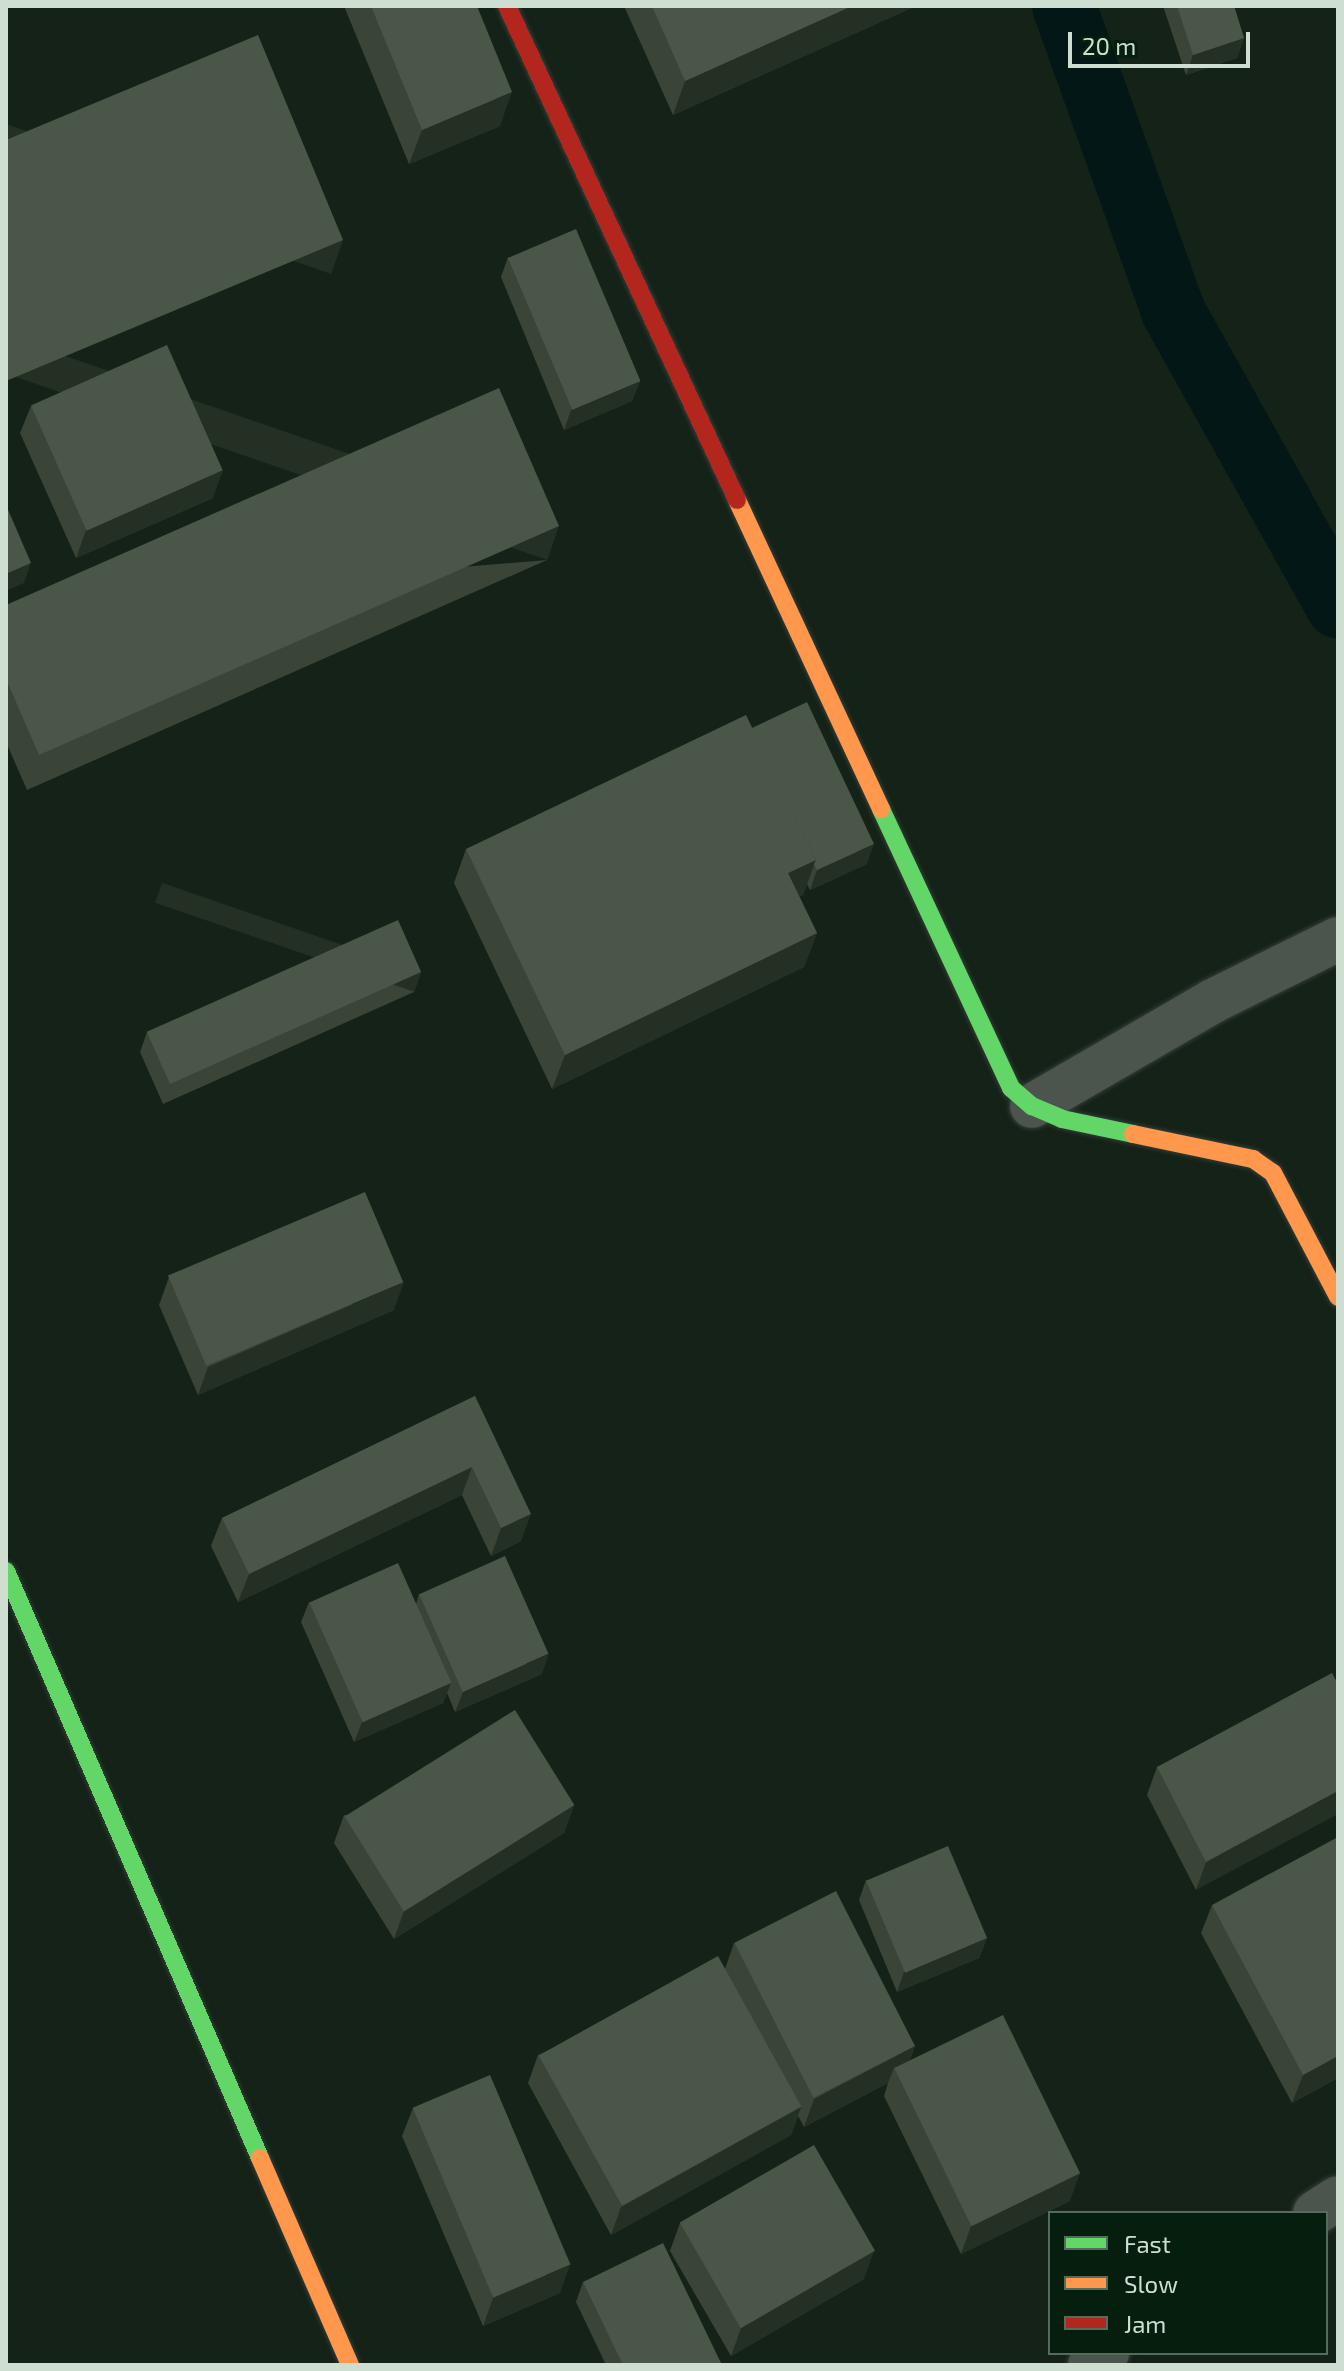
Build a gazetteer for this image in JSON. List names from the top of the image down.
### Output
{
  "legend": ["Fast", "Slow", "Jam"],
  "scale_bar": "20 m"
}
